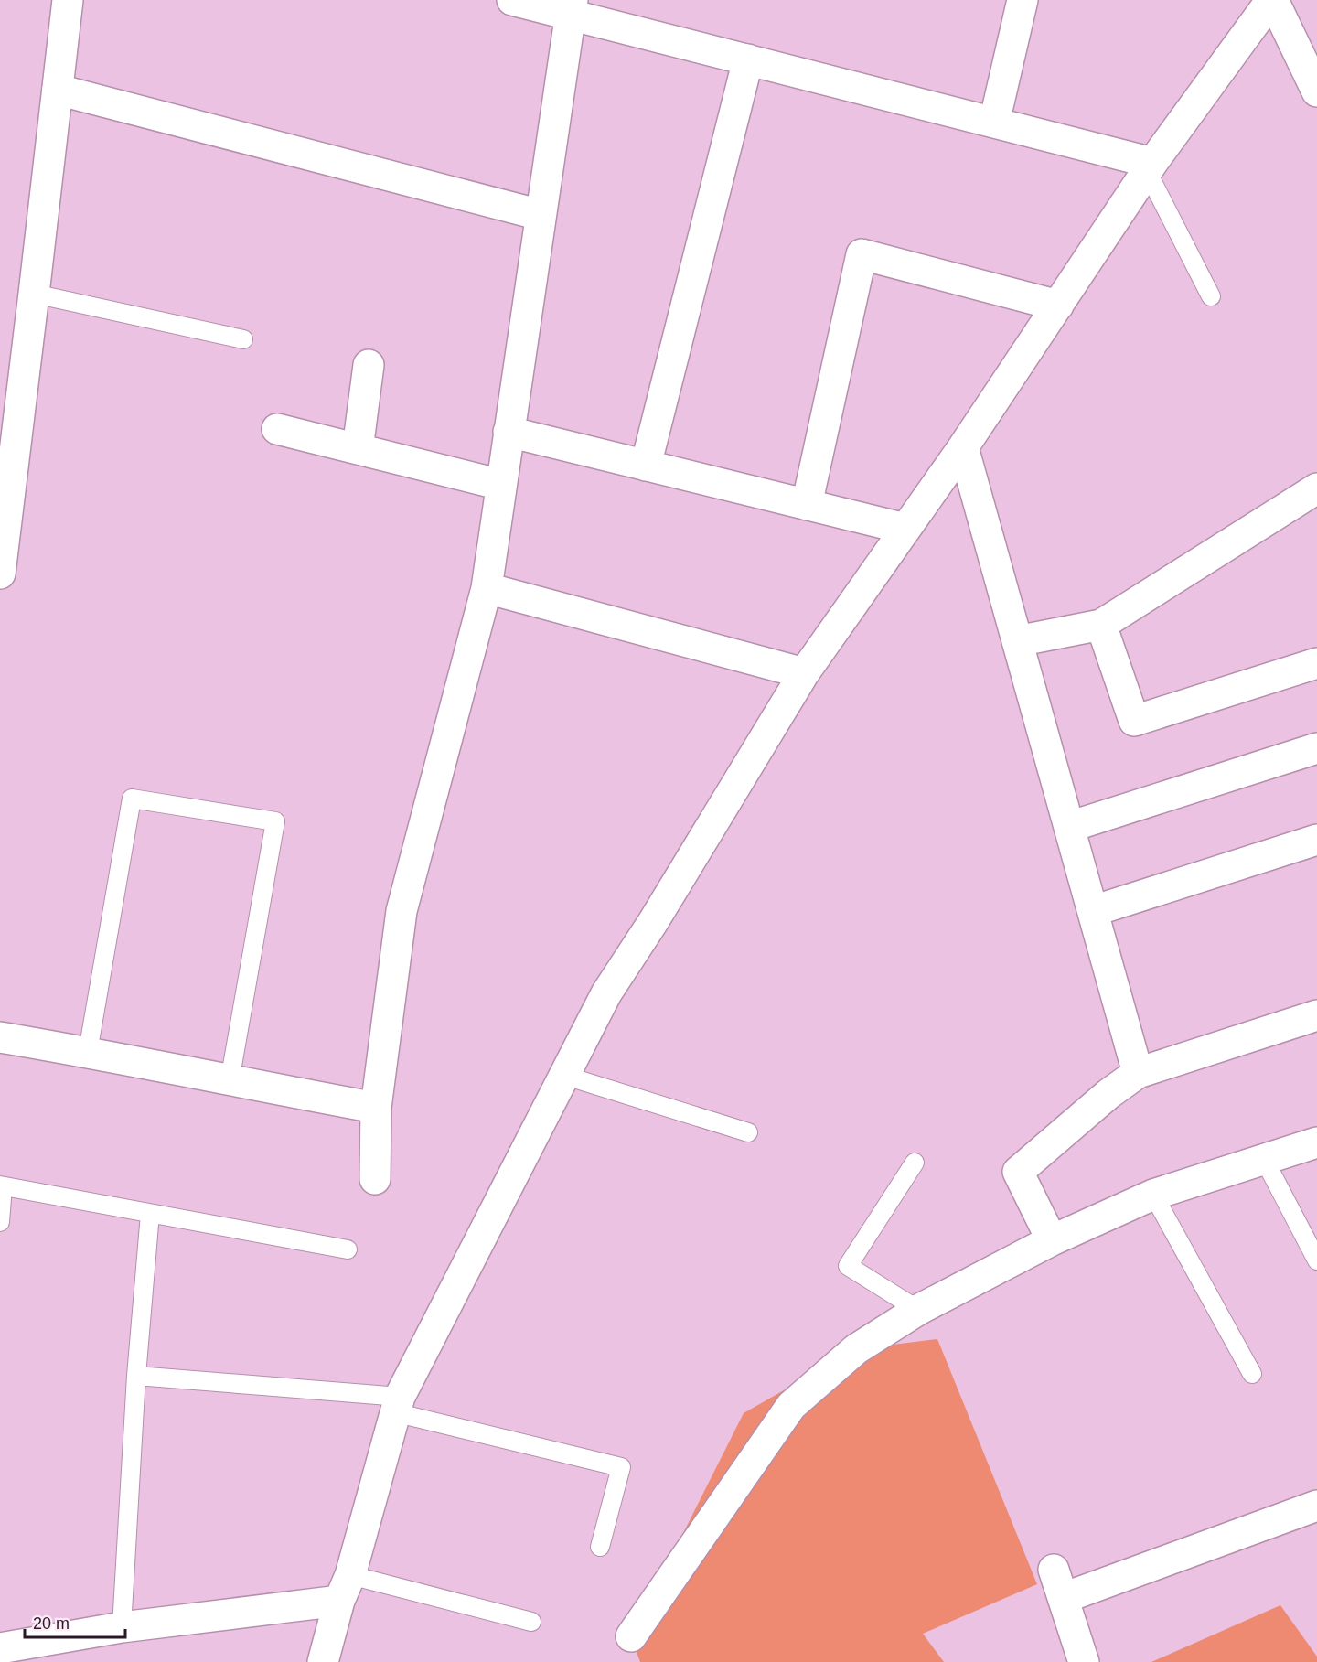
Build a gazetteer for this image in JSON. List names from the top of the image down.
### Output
{
  "scale_bar": "20 m"
}
